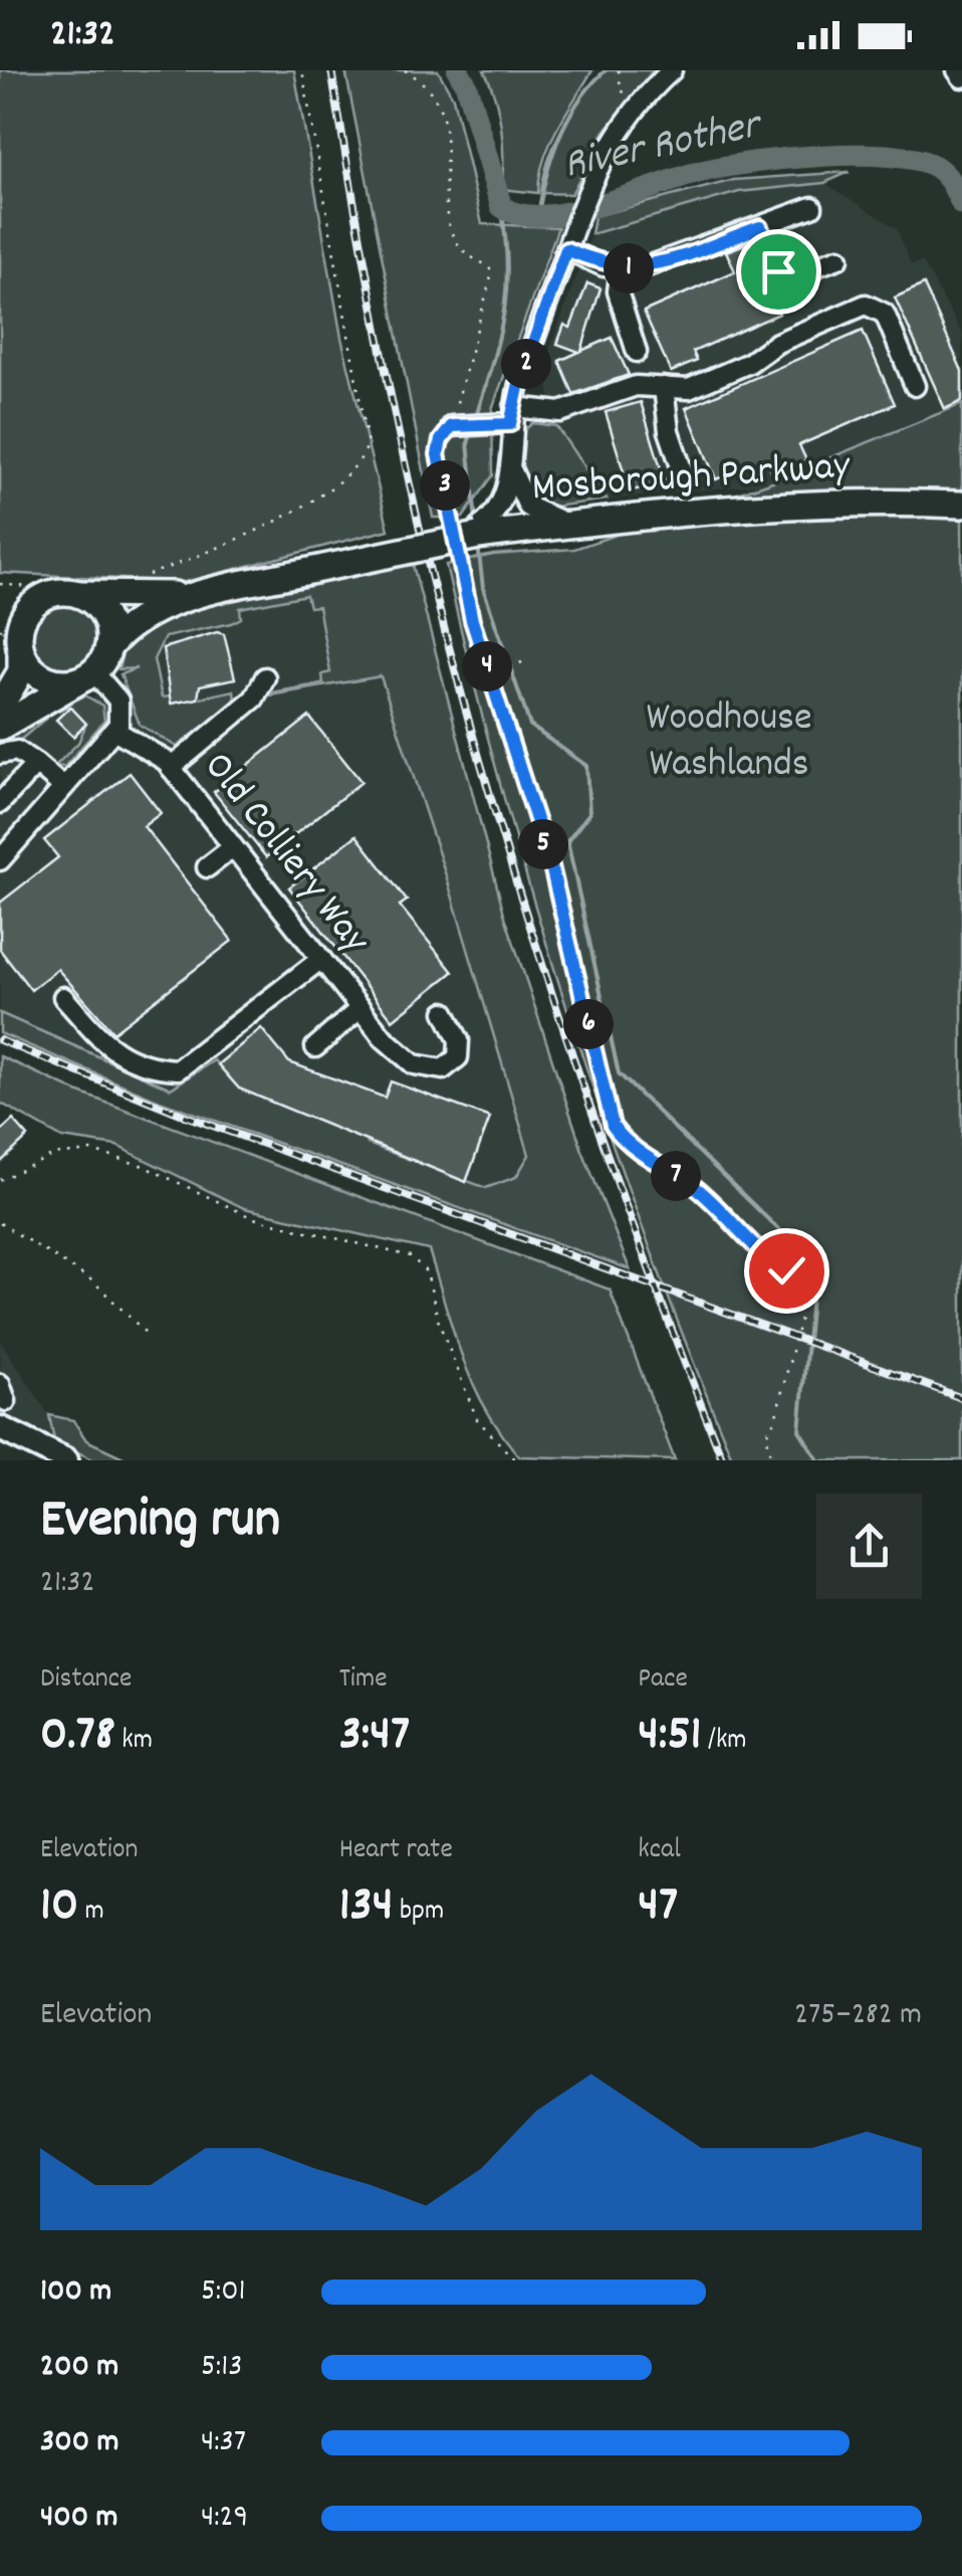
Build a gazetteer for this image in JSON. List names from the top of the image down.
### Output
{
  "streets": {
    "highway": ["Mosborough Parkway"],
    "street": ["Old Colliery Way"]
  },
  "water": ["River Rother"],
  "parks": ["Woodhouse Washlands"],
  "page": {
    "status": "21:32",
    "pins": [
      "1",
      "2",
      "3",
      "4",
      "5",
      "6",
      "7"
    ],
    "heading": ["Evening run", "21:32"],
    "stats": [
      ["Distance", "0.78 km"],
      ["Time", "3:47"],
      ["Pace", "4:51 /km"],
      ["Elevation", "10 m"],
      ["Heart rate", "134 bpm"],
      ["kcal", "47"]
    ],
    "chart": ["Elevation", "275–282 m"],
    "list": [
      {
        "name": "100 m",
        "note": "5:01"
      },
      {
        "name": "200 m",
        "note": "5:13"
      },
      {
        "name": "300 m",
        "note": "4:37"
      },
      {
        "name": "400 m",
        "note": "4:29"
      }
    ]
  }
}
